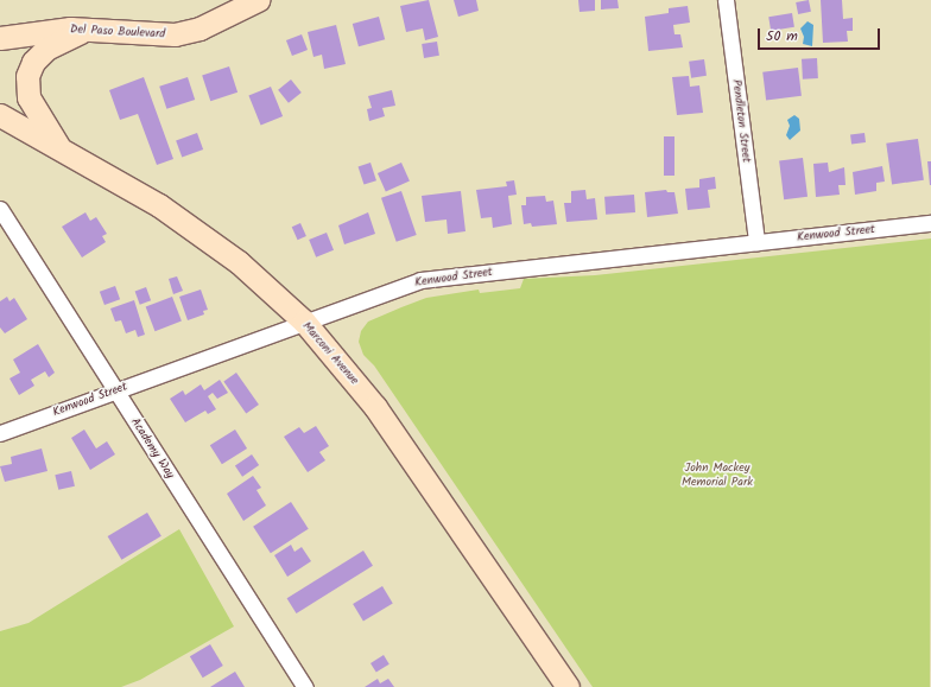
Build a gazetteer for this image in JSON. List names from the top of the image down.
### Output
{
  "streets": {
    "main road": ["Del Paso Boulevard", "Marconi Avenue"],
    "street": ["Pendleton Street", "Kenwood Street", "Academy Way"]
  },
  "crossings": [
    ["Pendleton Street", "Kenwood Street"],
    ["Kenwood Street", "Marconi Avenue"],
    ["Kenwood Street", "Academy Way"]
  ],
  "parks": ["John Mackey Memorial Park"],
  "scale_bar": "50 m"
}
